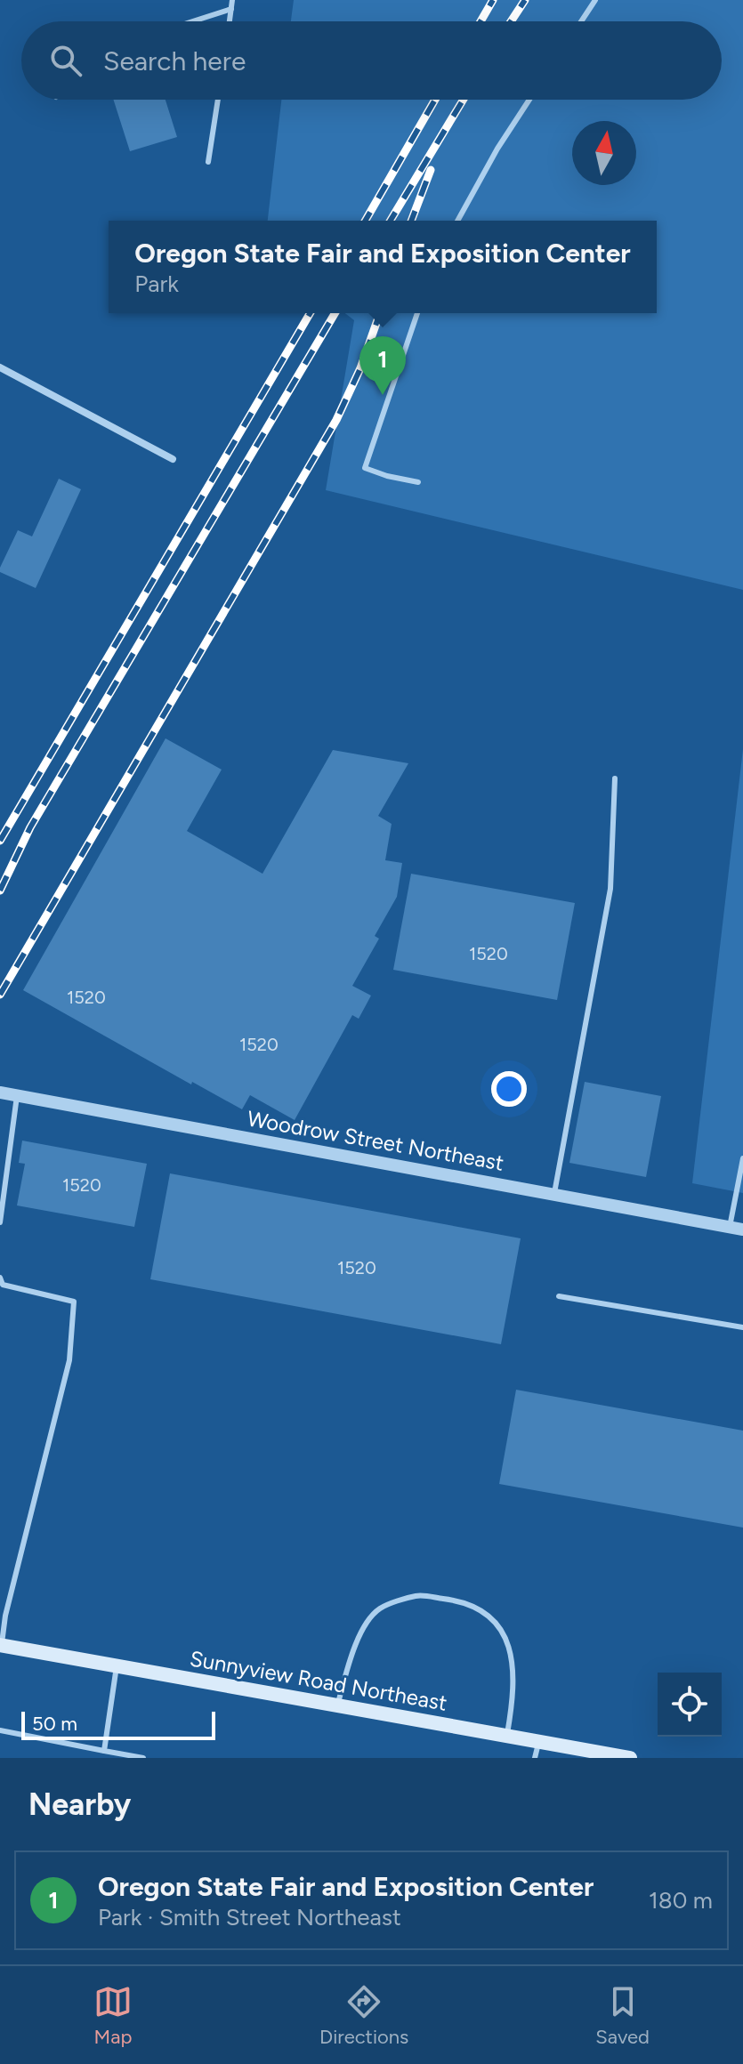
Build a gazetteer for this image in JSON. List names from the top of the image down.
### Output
{
  "streets": {
    "main road": ["Sunnyview Road Northeast"],
    "street": ["Woodrow Street Northeast"]
  },
  "house_numbers": [
    "1520",
    "1520",
    "1520",
    "1520",
    "1520"
  ],
  "scale_bar": "50 m",
  "north": "top",
  "page": {
    "search": "Search here",
    "popup": ["Oregon State Fair and Exposition Center", "Park"],
    "pins": "1",
    "scale": "50 m",
    "heading": "Nearby",
    "list": [
      {
        "mark": "1",
        "name": "Oregon State Fair and Exposition Center",
        "note": "Park · Smith Street Northeast",
        "value": "180 m"
      }
    ],
    "nav": ["Map", "Directions", "Saved"]
  }
}
